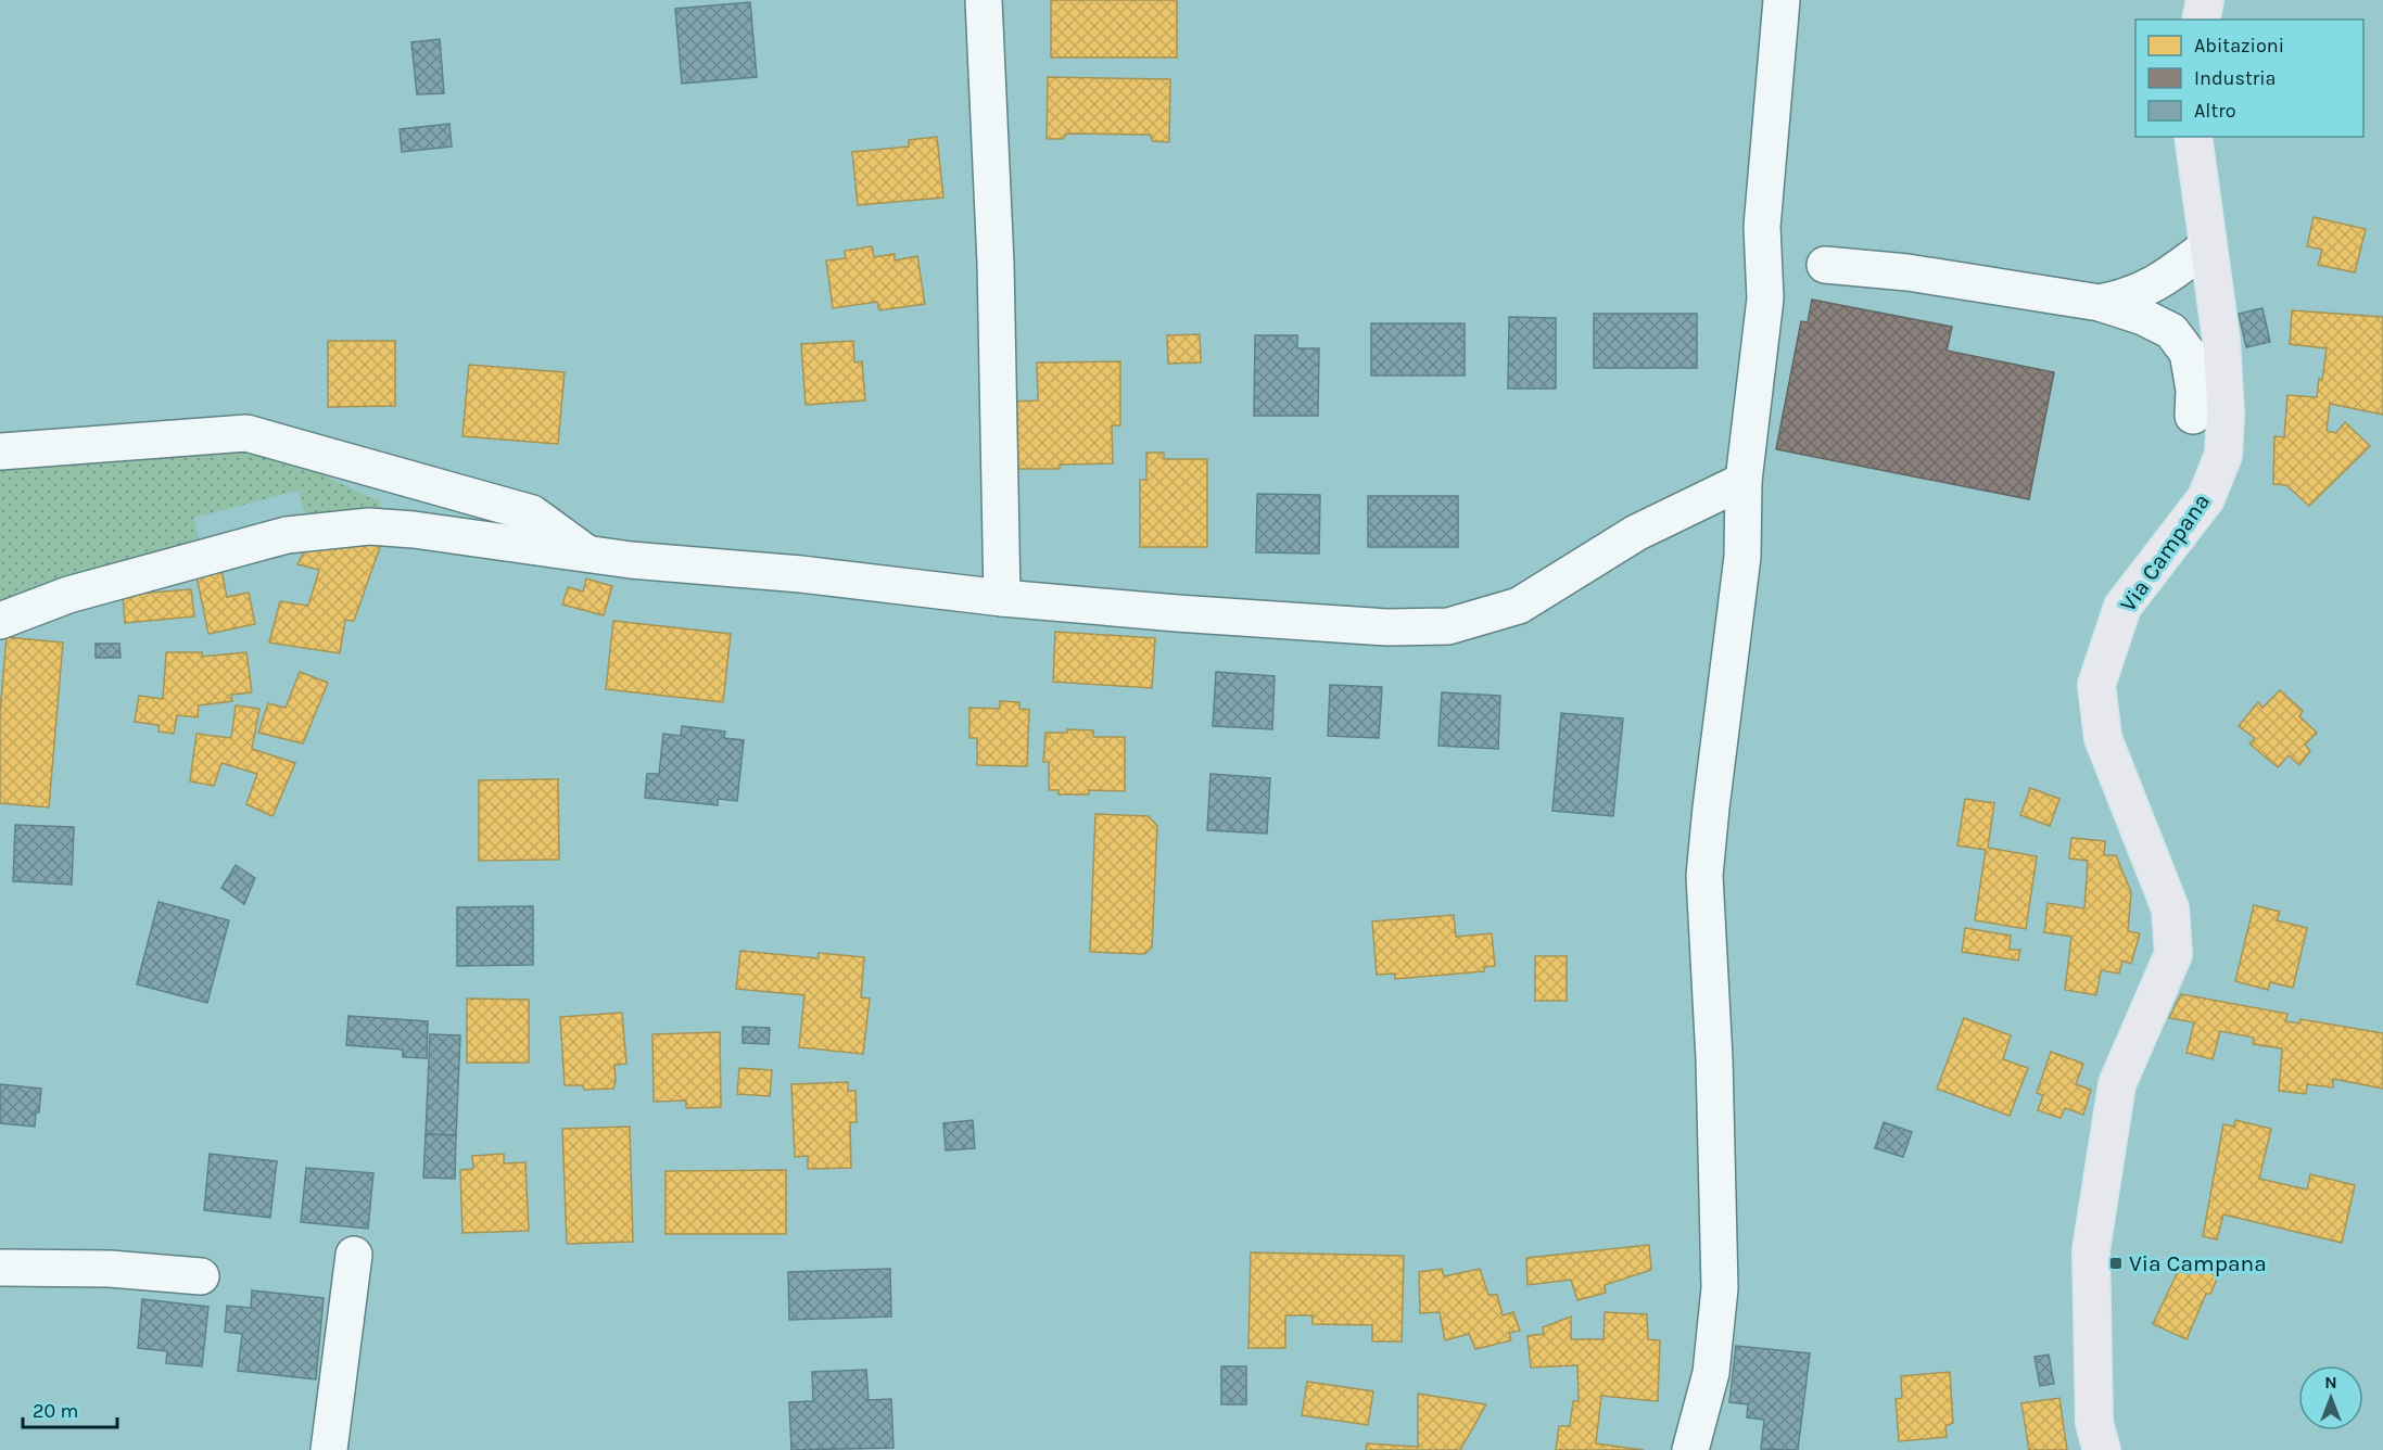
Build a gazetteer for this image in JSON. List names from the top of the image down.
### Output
{
  "streets": {
    "main road": ["Via Campana"]
  },
  "places": {
    "transit": ["Via Campana"]
  },
  "legend": ["Abitazioni", "Industria", "Altro"],
  "scale_bar": "20 m",
  "north": "top"
}
